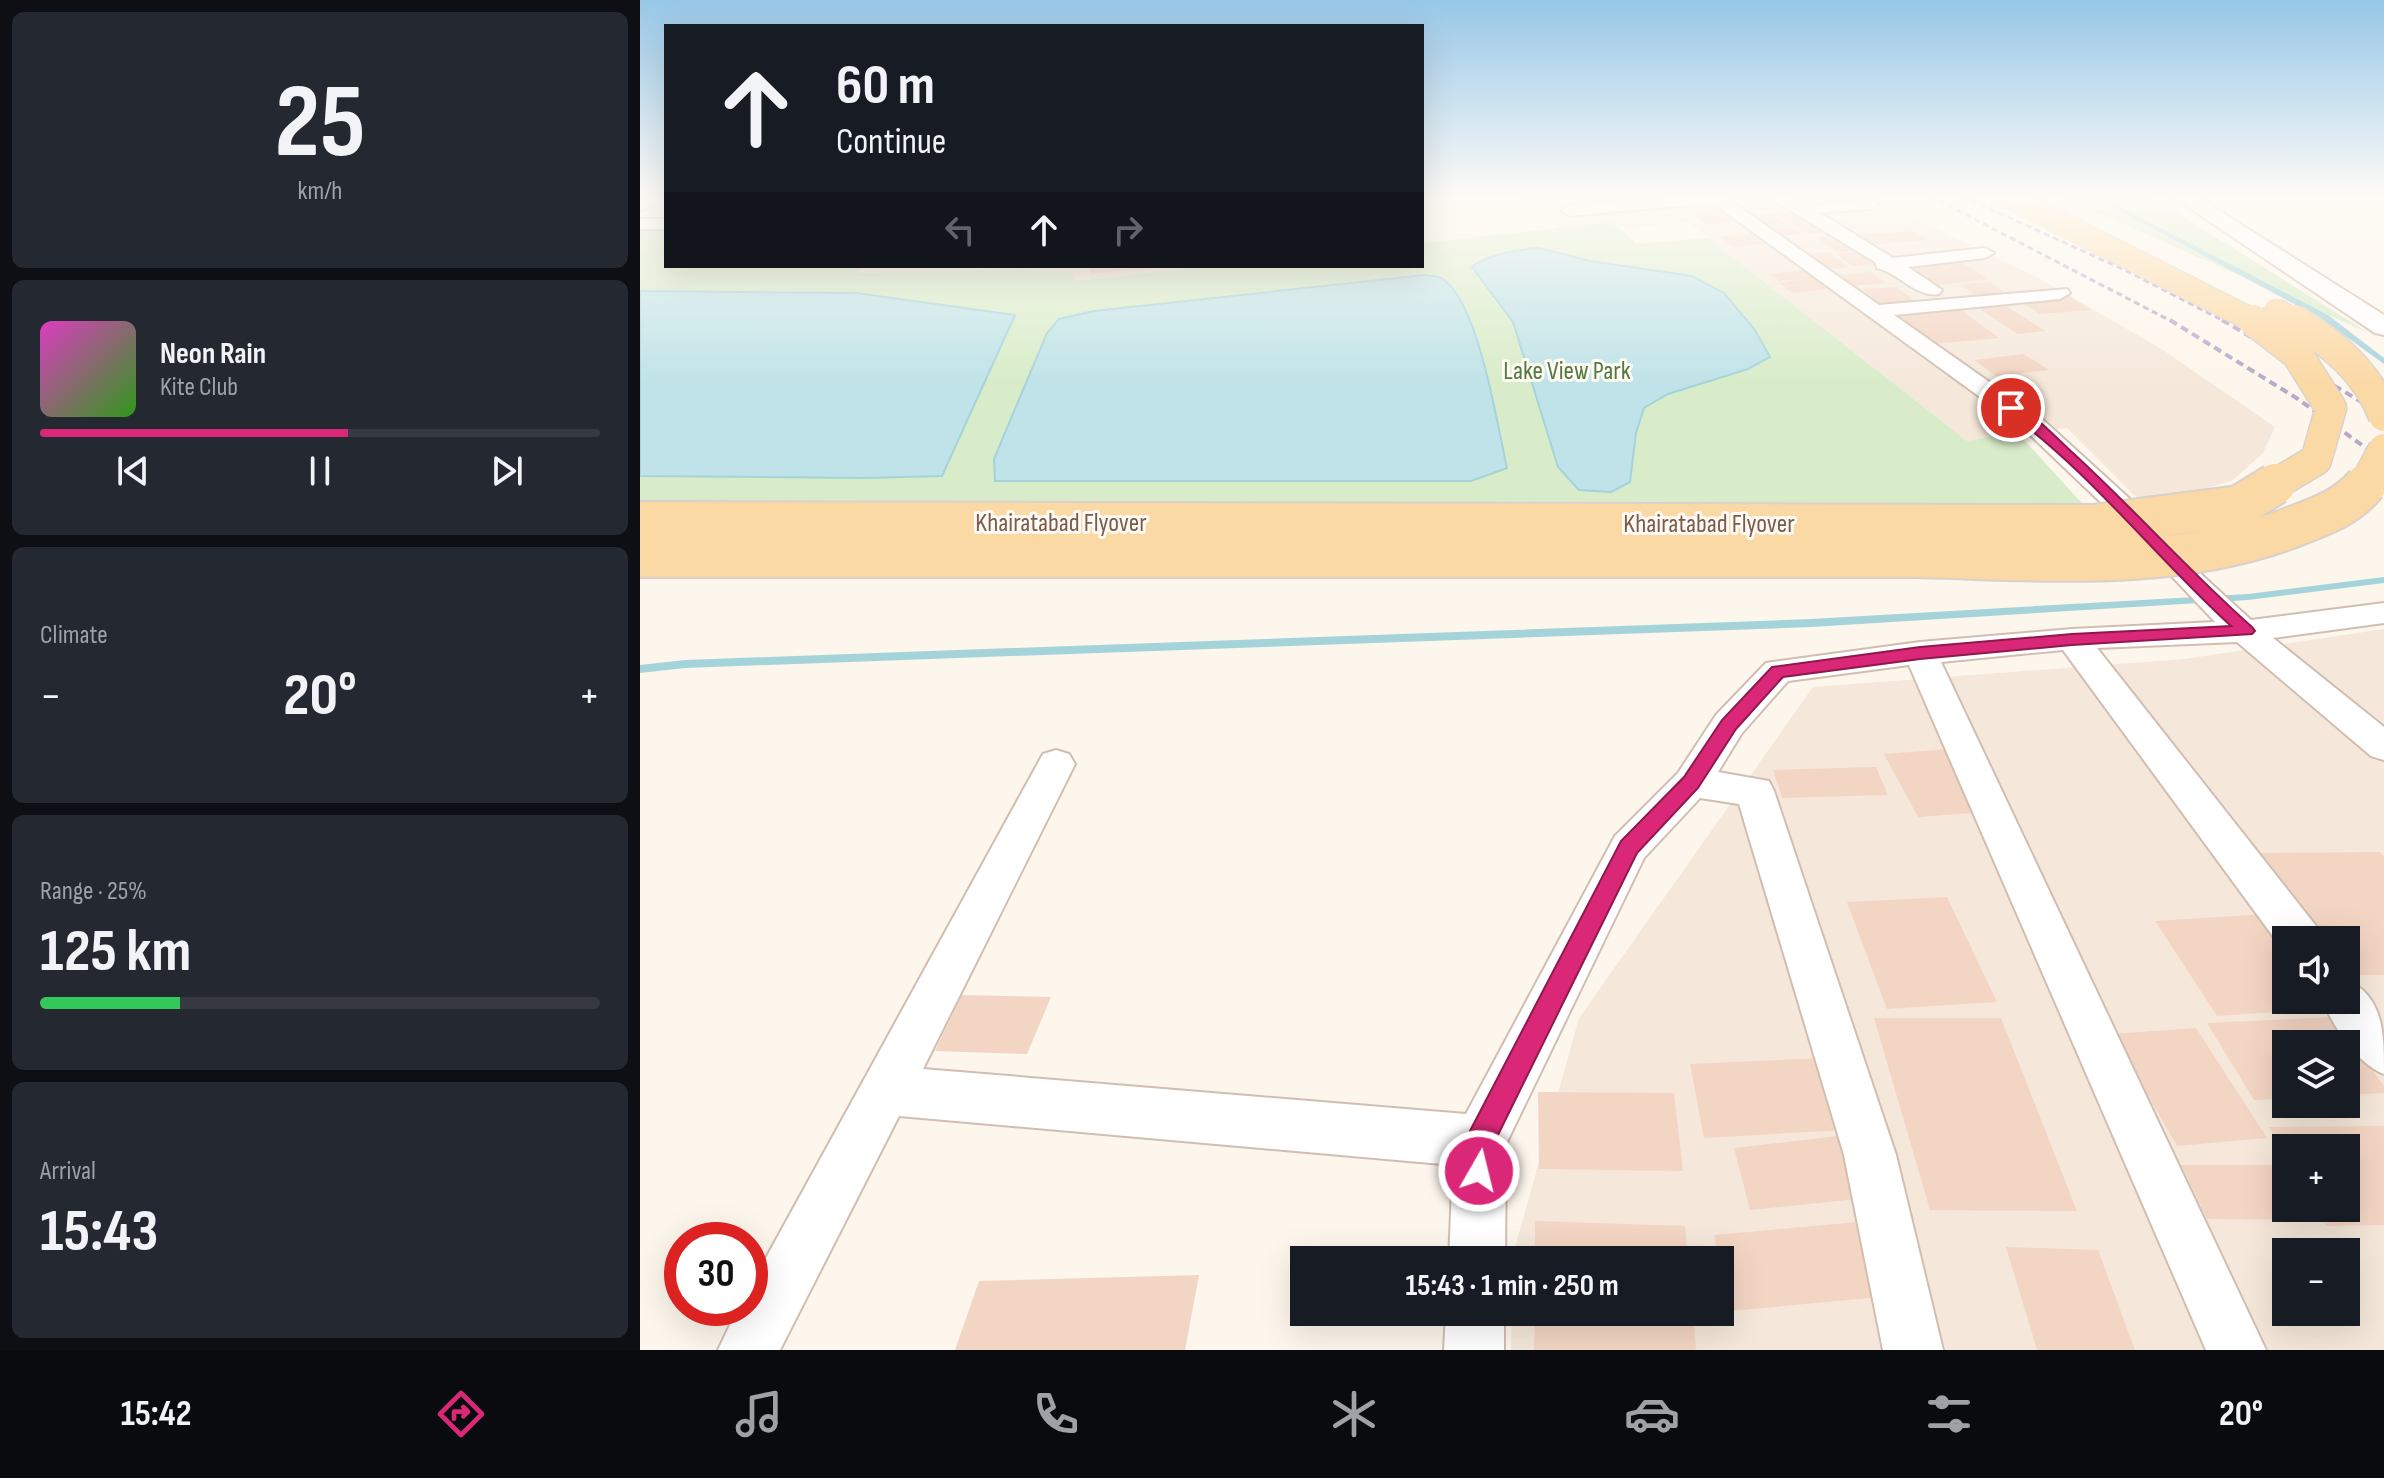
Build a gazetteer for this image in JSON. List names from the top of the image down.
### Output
{
  "streets": {
    "main road": ["Khairatabad Flyover"]
  },
  "parks": ["Lake View Park"],
  "page": {
    "tile": [
      ["25", "km/h"],
      "Climate",
      ["Range · 25%", "125 km"],
      ["Arrival", "15:43"]
    ],
    "turn": ["60 m", "Continue"],
    "song": ["Neon Rain", "Kite Club"],
    "heat": ["−", "20°", "+"],
    "map_buttons": ["+", "−"],
    "limit": "30",
    "trip": "15:43 · 1 min · 250 m",
    "tabs": ["15:42", "20°"]
  }
}
